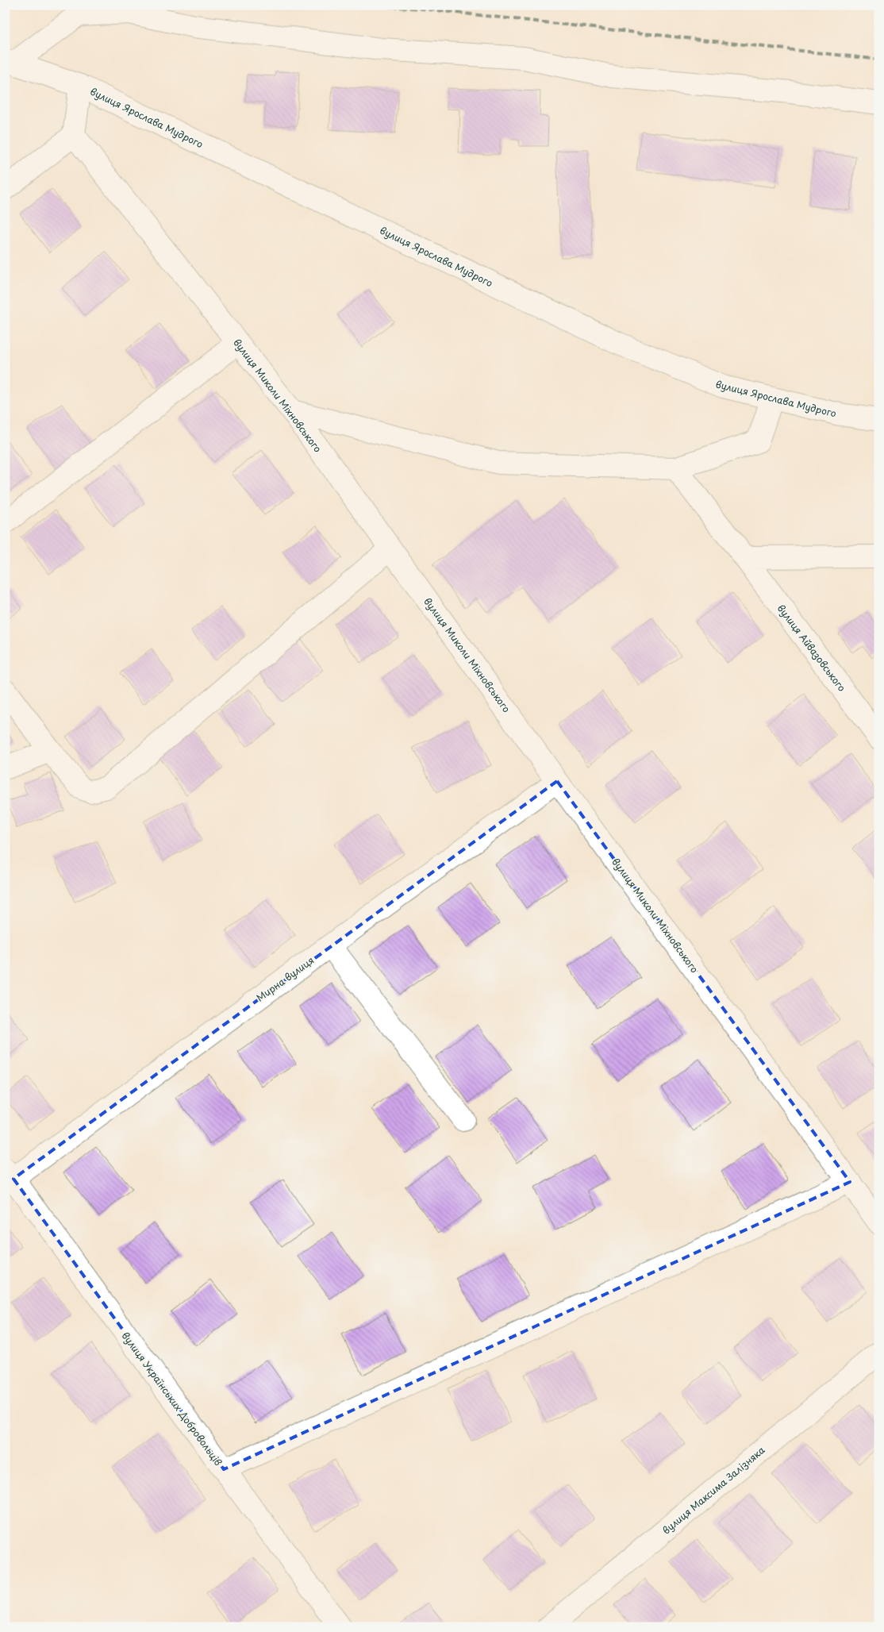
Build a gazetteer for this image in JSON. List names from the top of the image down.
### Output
{
  "streets": {
    "main road": [
      "вулиця Ярослава Мудрого",
      "вулиця Миколи Міхновського",
      "вулиця Айвазовського",
      "Мирна вулиця",
      "вулиця Українських Добровольців",
      "вулиця Максима Залізняка"
    ]
  },
  "crossings": [
    ["вулиця Миколи Міхновського", "Мирна вулиця"],
    ["Мирна вулиця", "вулиця Українських Добровольців"]
  ]
}
